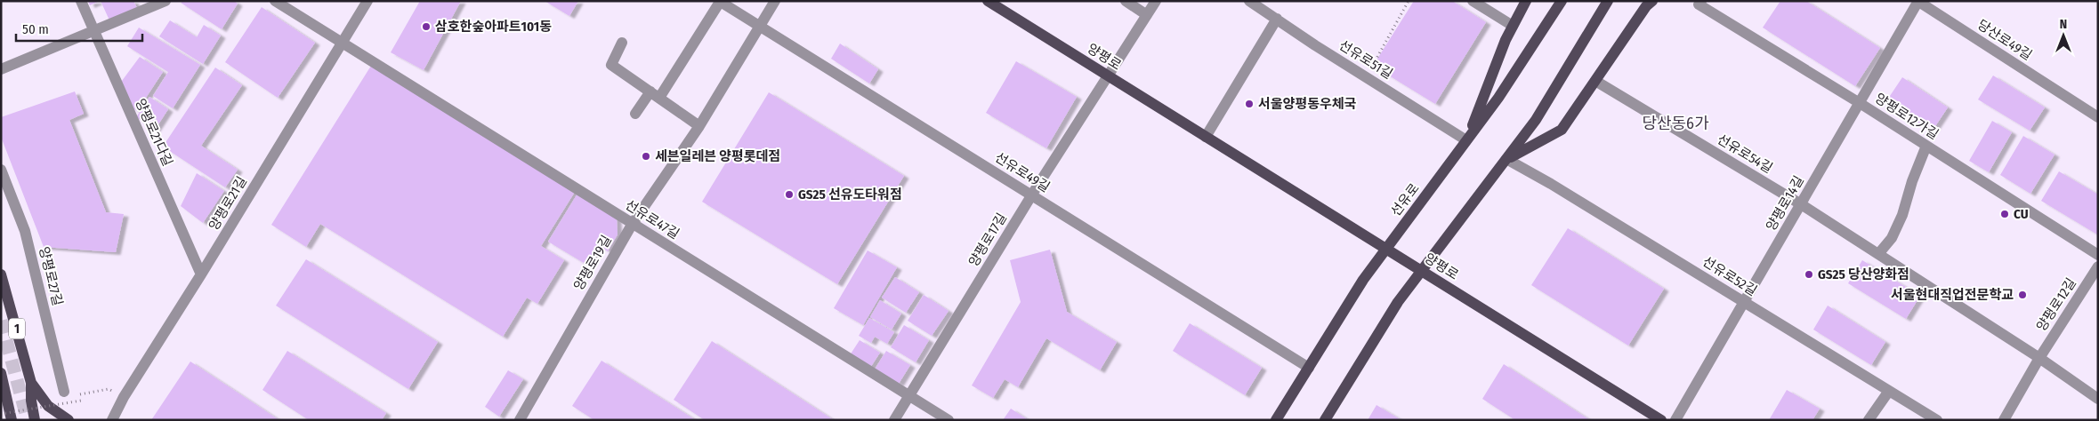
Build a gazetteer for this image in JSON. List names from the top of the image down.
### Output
{
  "streets": {
    "main road": ["양평로", "선유로", "1"],
    "street": [
      "당산로49길",
      "선유로51길",
      "양평로12가길",
      "양평로21다길",
      "선유로54길",
      "선유로49길",
      "양평로21길",
      "양평로14길",
      "선유로47길",
      "양평로17길",
      "양평로19길",
      "양평로27길",
      "선유로52길",
      "양평로12길"
    ]
  },
  "crossings": [
    ["당산로49길", "양평로14길"],
    ["양평로", "선유로"],
    ["양평로", "양평로17길"],
    ["선유로51길", "선유로"],
    ["양평로12가길", "양평로14길"],
    ["양평로21다길", "양평로21길"],
    ["선유로54길", "양평로14길"],
    ["선유로54길", "양평로12길"],
    ["선유로49길", "선유로"],
    ["선유로49길", "양평로17길"],
    ["선유로49길", "양평로19길"],
    ["양평로21길", "선유로47길"],
    ["양평로14길", "선유로52길"],
    ["선유로47길", "양평로17길"],
    ["선유로47길", "양평로19길"]
  ],
  "districts": ["당산동6가"],
  "places": [
    "삼호한숲아파트101동",
    "서울양평동우체국",
    "세븐일레븐 양평롯데점",
    "GS25 선유도타워점",
    "CU",
    "GS25 당산양화점",
    "서울현대직업전문학교"
  ],
  "scale_bar": "50 m",
  "north": "top"
}
